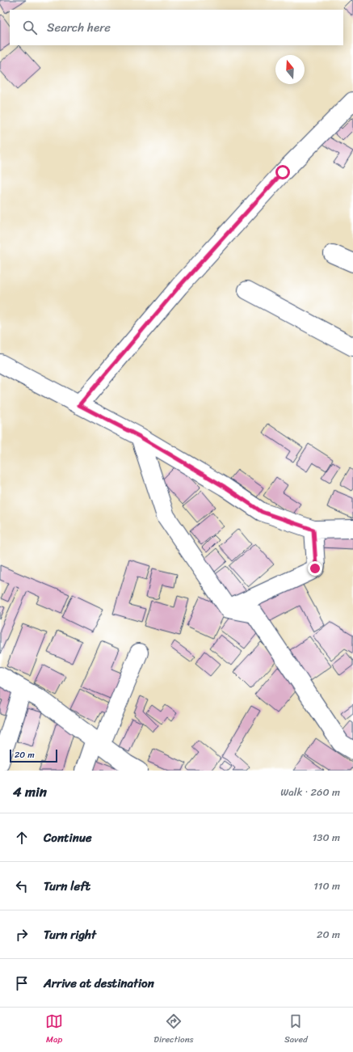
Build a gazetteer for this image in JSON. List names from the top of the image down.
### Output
{
  "scale_bar": "20 m",
  "north": "top",
  "page": {
    "search": "Search here",
    "scale": "20 m",
    "heading": ["4 min", "Walk · 260 m"],
    "list": [
      ["Continue", "130 m"],
      ["Turn left", "110 m"],
      ["Turn right", "20 m"],
      "Arrive at destination"
    ],
    "nav": ["Map", "Directions", "Saved"]
  }
}
